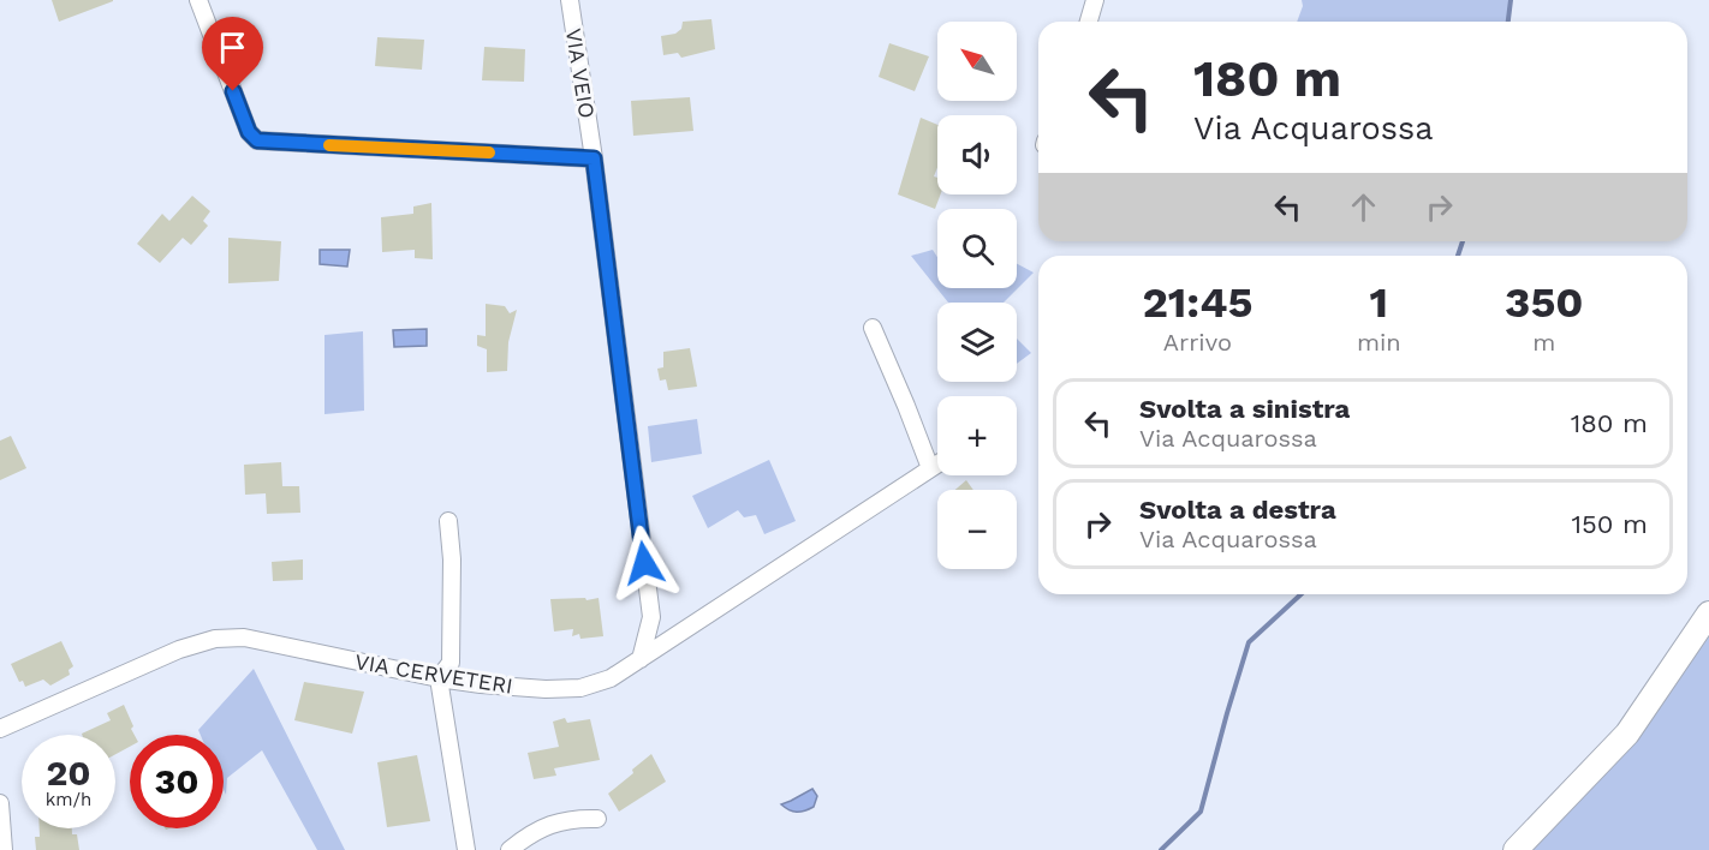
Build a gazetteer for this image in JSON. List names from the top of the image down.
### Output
{
  "streets": {
    "street": ["VIA VEIO", "VIA CERVETERI"]
  },
  "crossings": [
    ["VIA VEIO", "VIA CERVETERI"]
  ],
  "north": "top left",
  "page": {
    "map_buttons": ["+", "−"],
    "turn": ["180 m", "Via Acquarossa"],
    "eta": [
      "21:45",
      "Arrivo",
      "1",
      "min",
      "350",
      "m"
    ],
    "list": [
      {
        "name": "Svolta a sinistra",
        "note": "Via Acquarossa",
        "value": "180 m"
      },
      {
        "name": "Svolta a destra",
        "note": "Via Acquarossa",
        "value": "150 m"
      }
    ],
    "speed": "20 km/h",
    "limit": "30"
  }
}
